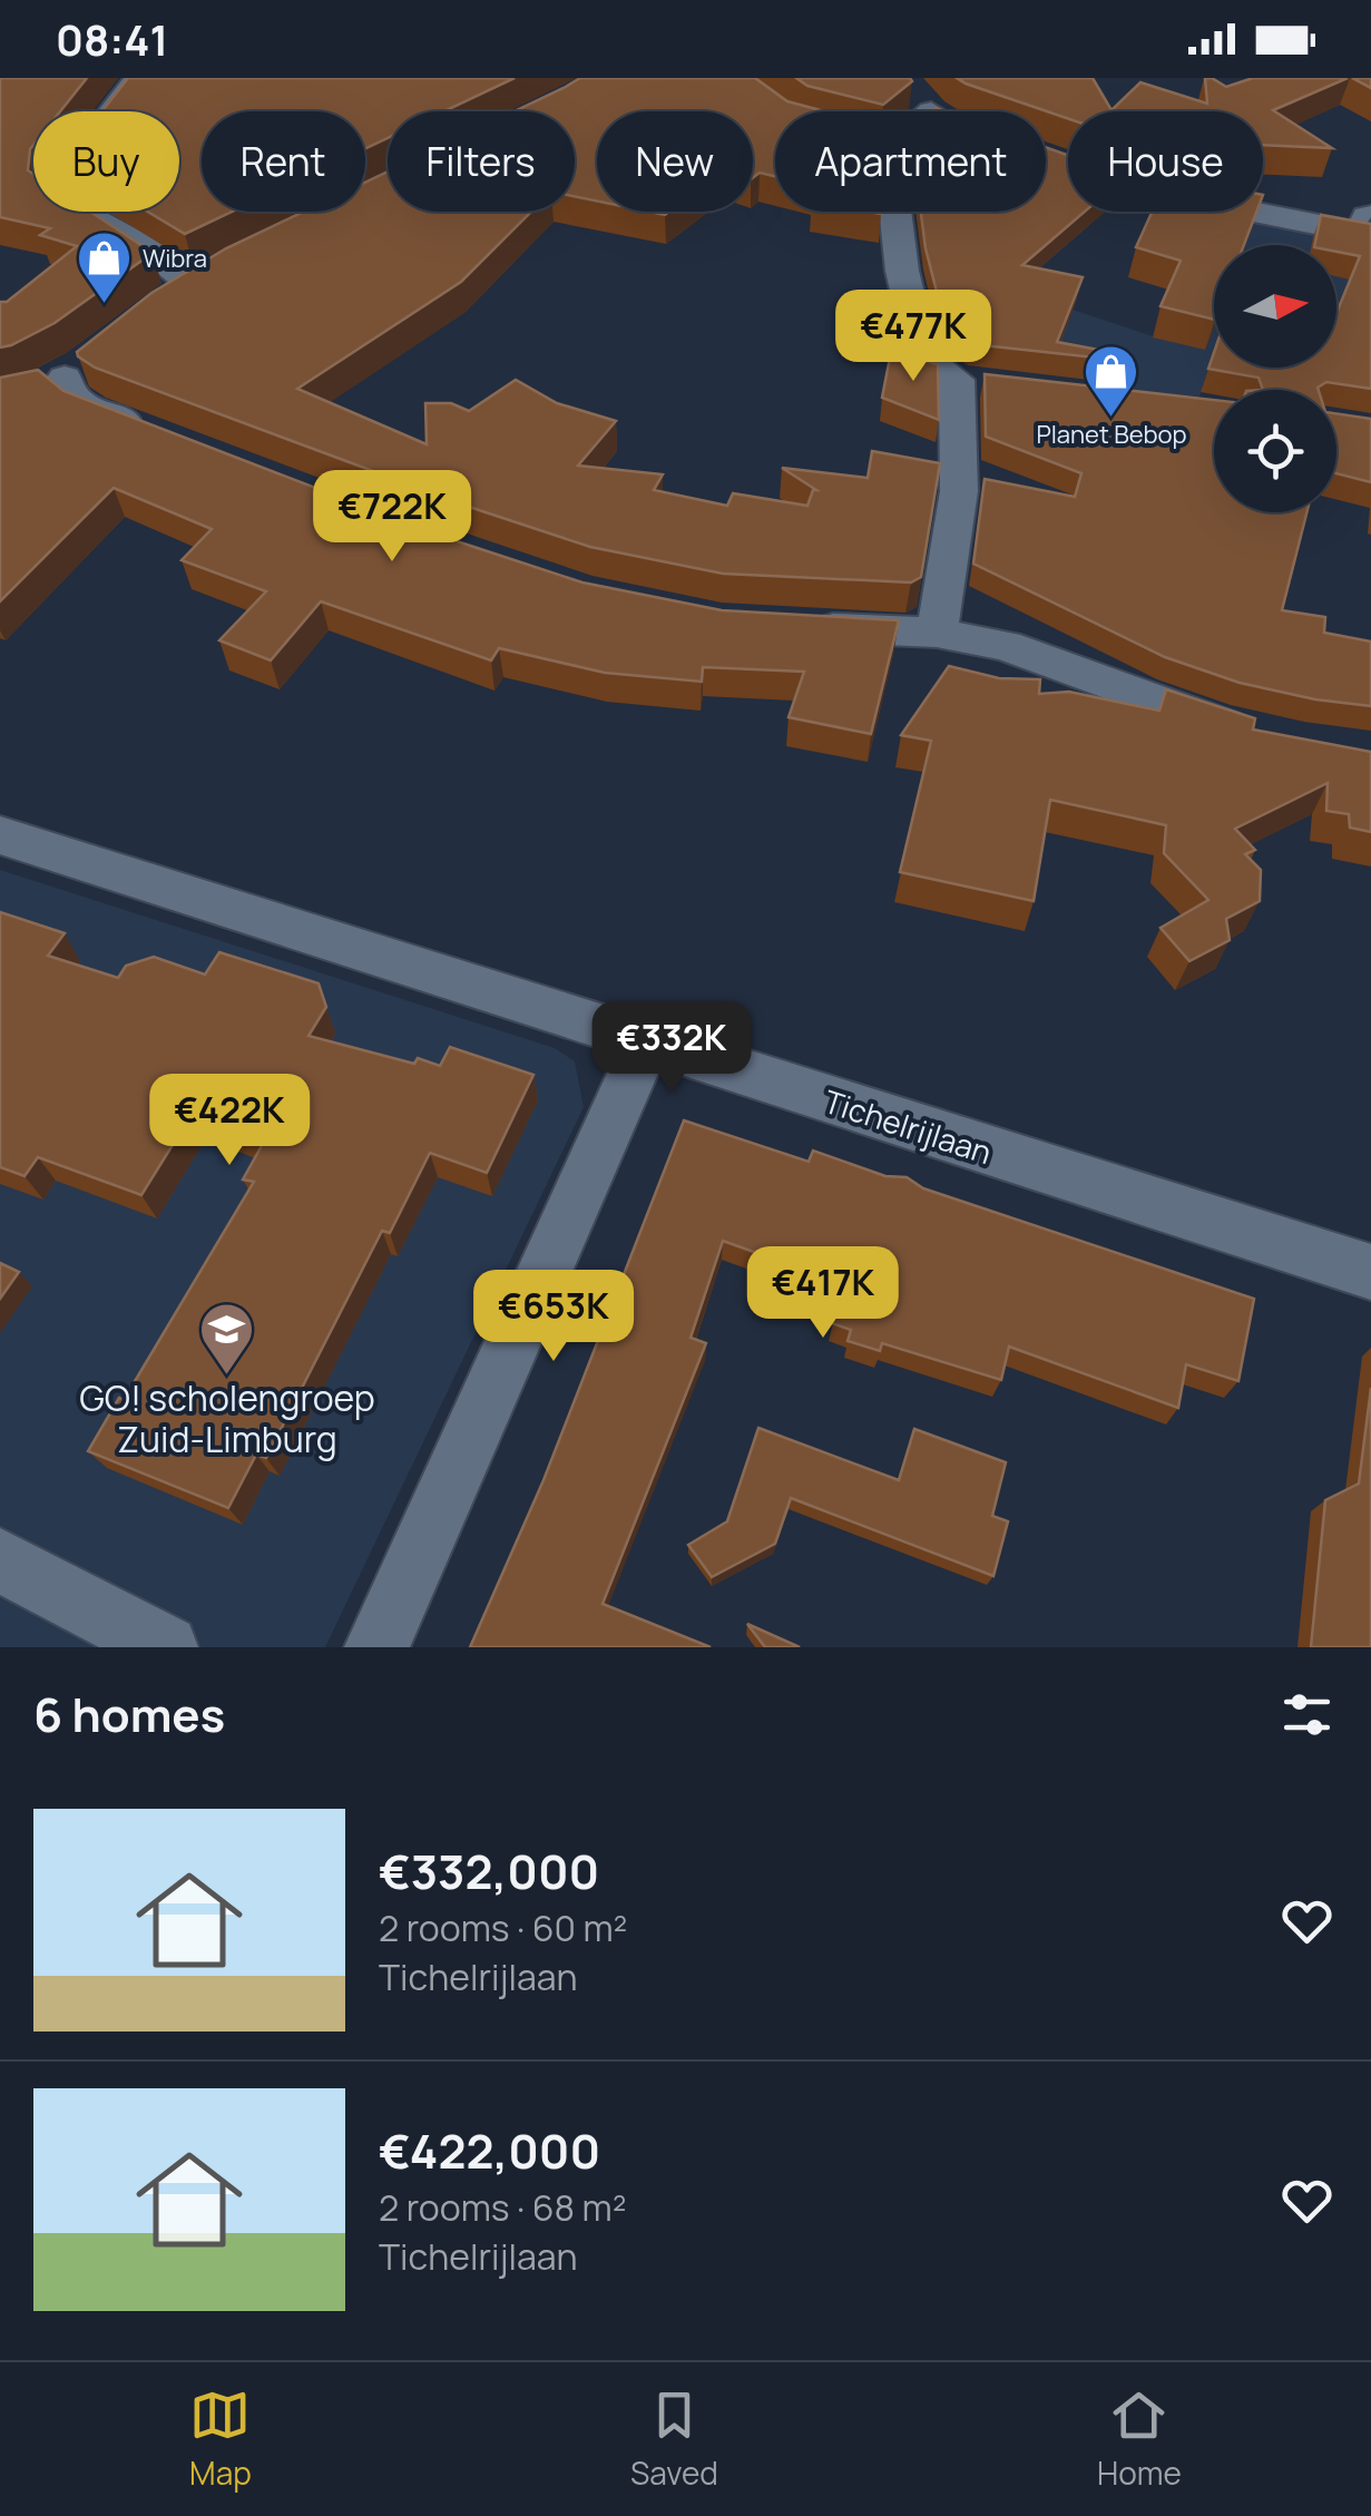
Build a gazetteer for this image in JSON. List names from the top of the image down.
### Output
{
  "streets": {
    "street": ["Tichelrijlaan"]
  },
  "places": {
    "shop": ["Wibra", "Planet Bebop"],
    "school or university": ["GO! scholengroep Zuid-Limburg"]
  },
  "north": "right",
  "page": {
    "status": "08:41",
    "chip": [
      "Buy",
      "Rent",
      "Filters",
      "New",
      "Apartment",
      "House"
    ],
    "price": [
      "€477K",
      "€722K",
      "€332K",
      "€422K",
      "€417K",
      "€653K"
    ],
    "heading": "6 homes",
    "list": [
      {
        "name": "€332,000",
        "note": "2 rooms · 60 m² · Tichelrijlaan"
      },
      {
        "name": "€422,000",
        "note": "2 rooms · 68 m² · Tichelrijlaan"
      }
    ],
    "tabs": ["Map", "Saved", "Home"]
  }
}
